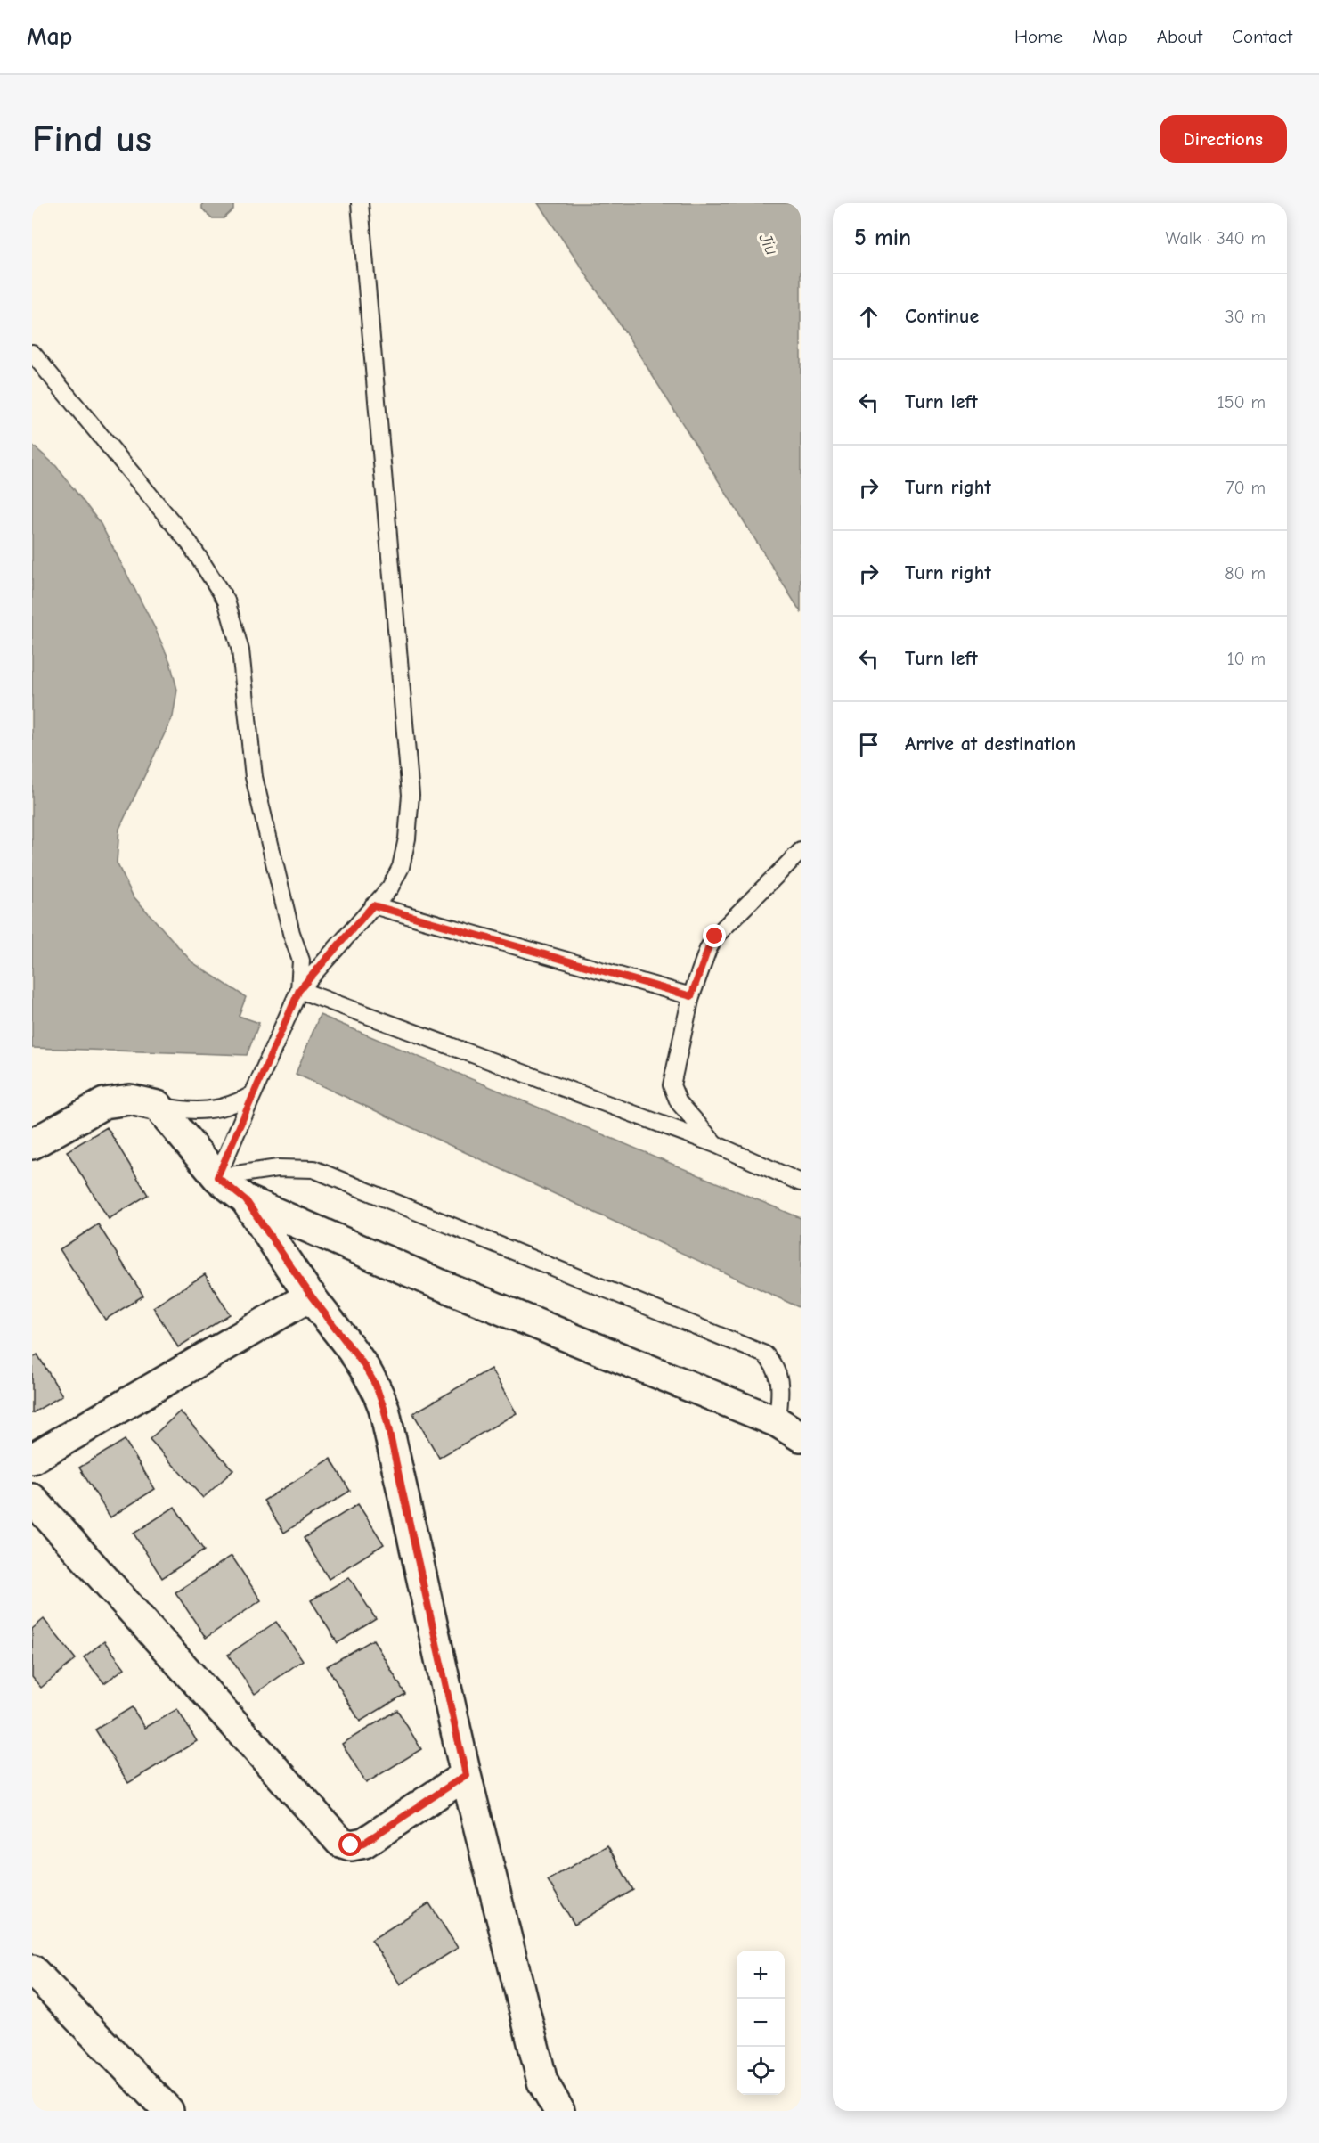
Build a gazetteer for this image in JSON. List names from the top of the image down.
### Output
{
  "water": ["Jiu"],
  "page": {
    "header": "Map",
    "nav": [
      "Home",
      "Map",
      "About",
      "Contact"
    ],
    "buttons": "Directions",
    "title": "Find us",
    "heading": ["5 min", "Walk · 340 m"],
    "list": [
      ["Continue", "30 m"],
      ["Turn left", "150 m"],
      ["Turn right", "70 m"],
      ["Turn right", "80 m"],
      ["Turn left", "10 m"],
      "Arrive at destination"
    ],
    "map_buttons": ["+", "−"]
  }
}
